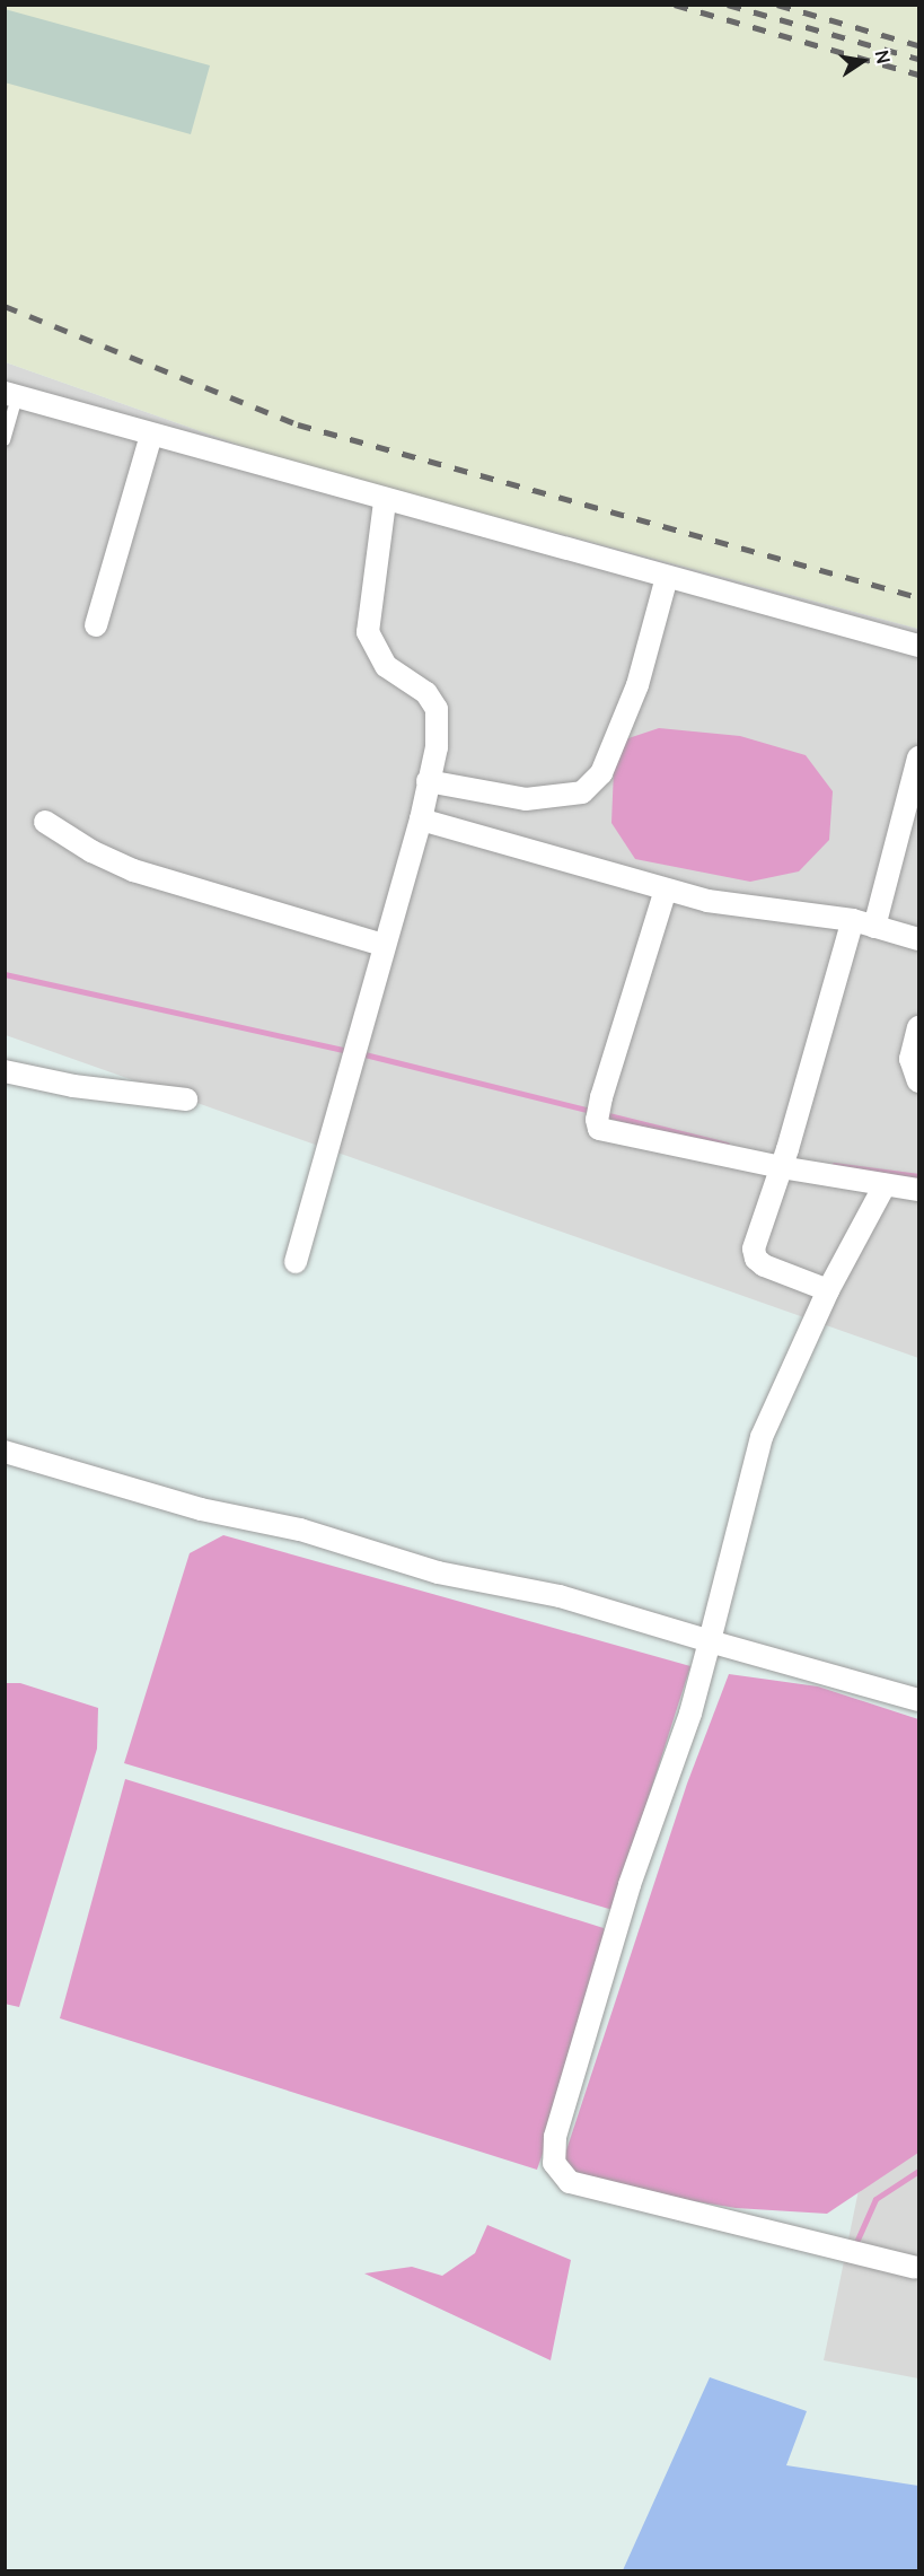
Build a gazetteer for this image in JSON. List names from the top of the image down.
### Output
{
  "north": "right"
}
